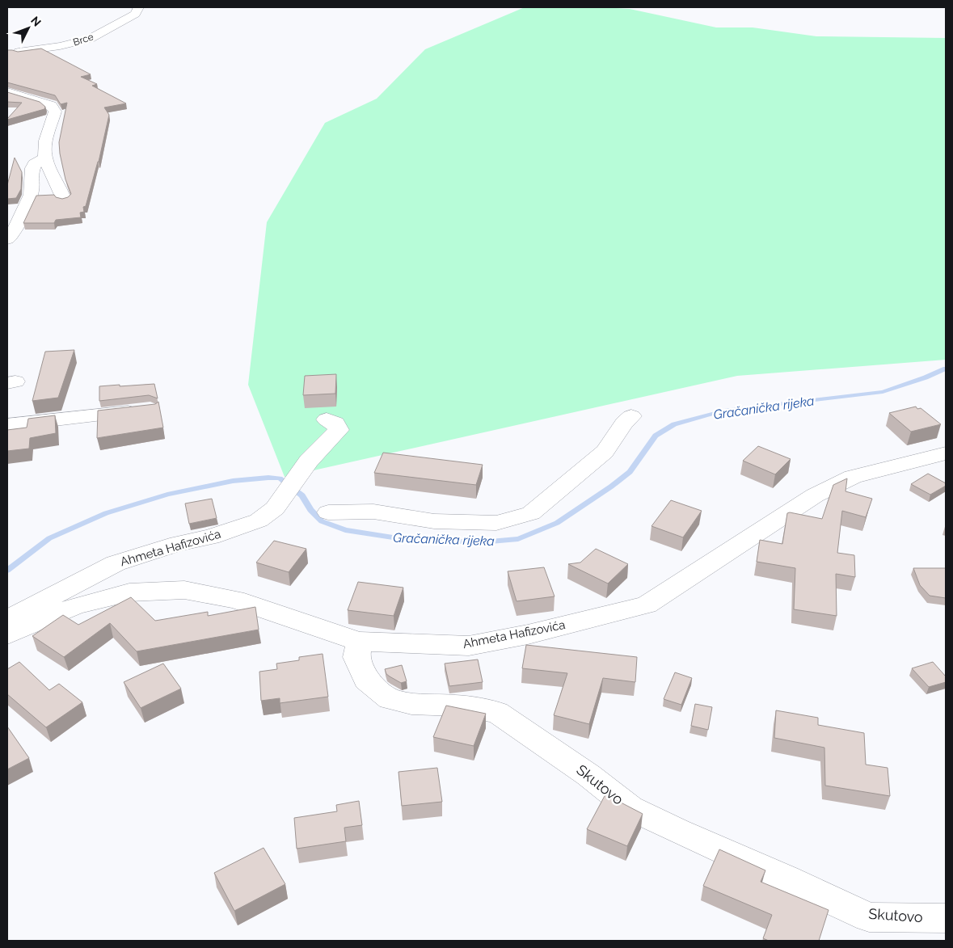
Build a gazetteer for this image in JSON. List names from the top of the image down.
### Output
{
  "streets": {
    "street": ["Brce", "Ahmeta Hafizovića", "Skutovo"]
  },
  "crossings": [
    ["Ahmeta Hafizovića", "Skutovo"]
  ],
  "water": ["Gračanička rijeka"],
  "north": "top right"
}
